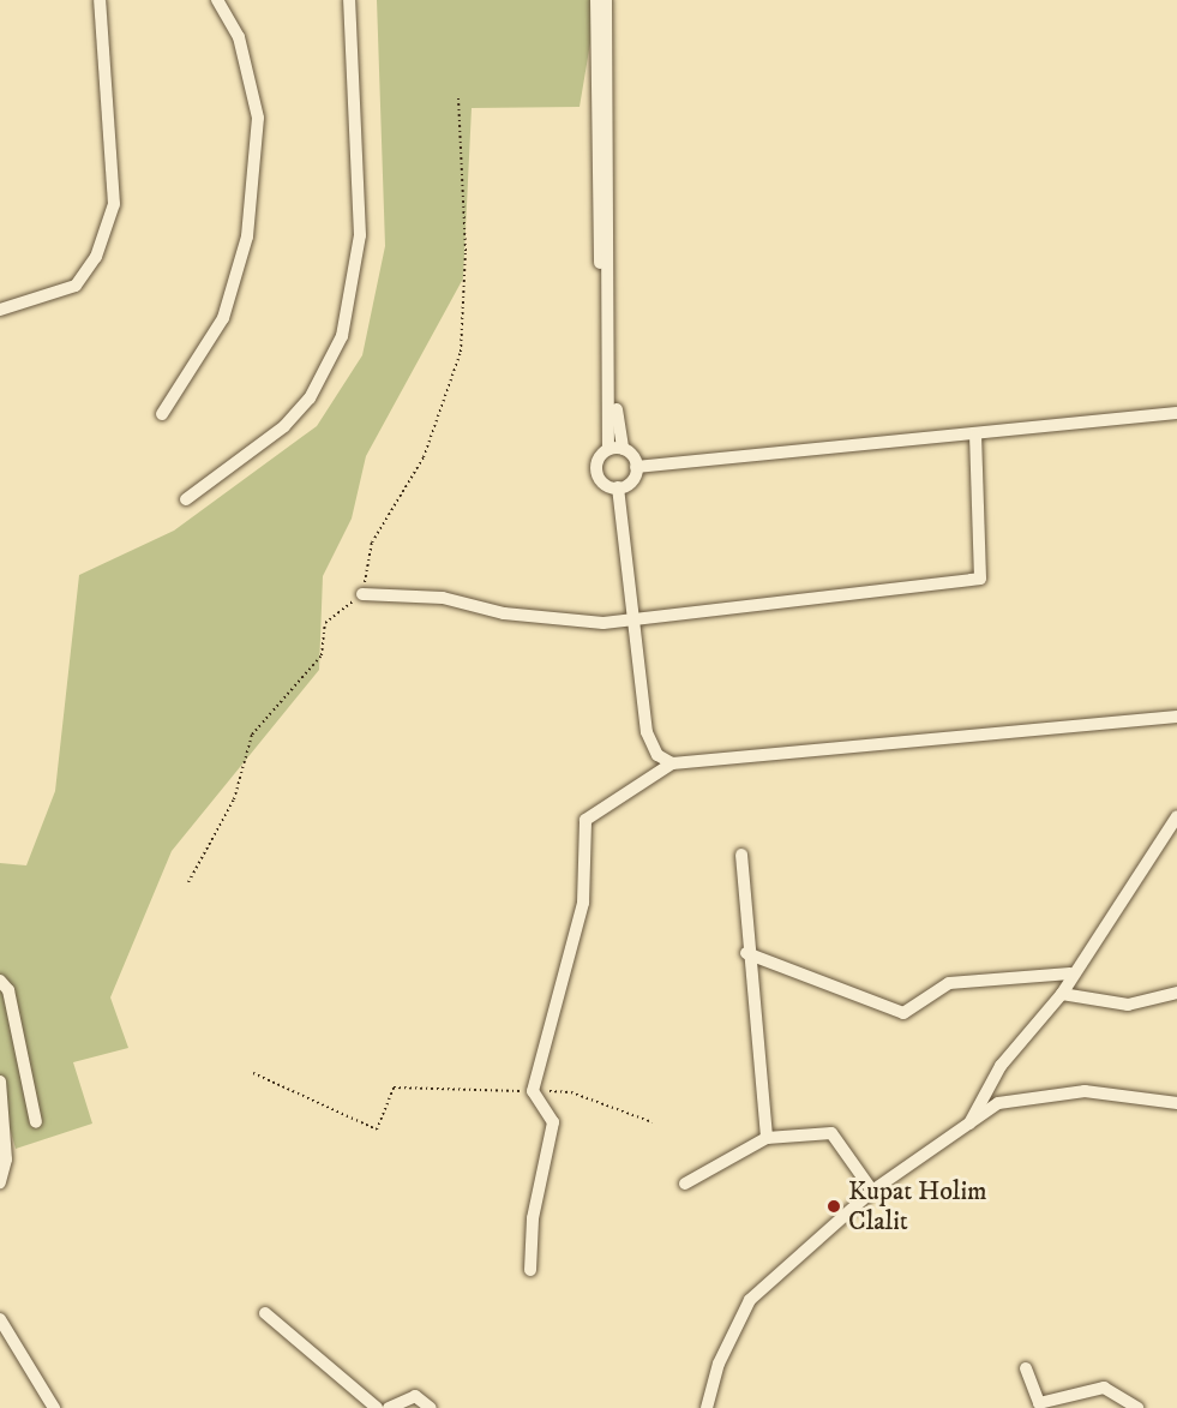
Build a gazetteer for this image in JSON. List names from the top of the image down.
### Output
{
  "places": ["Kupat Holim Clalit"]
}
